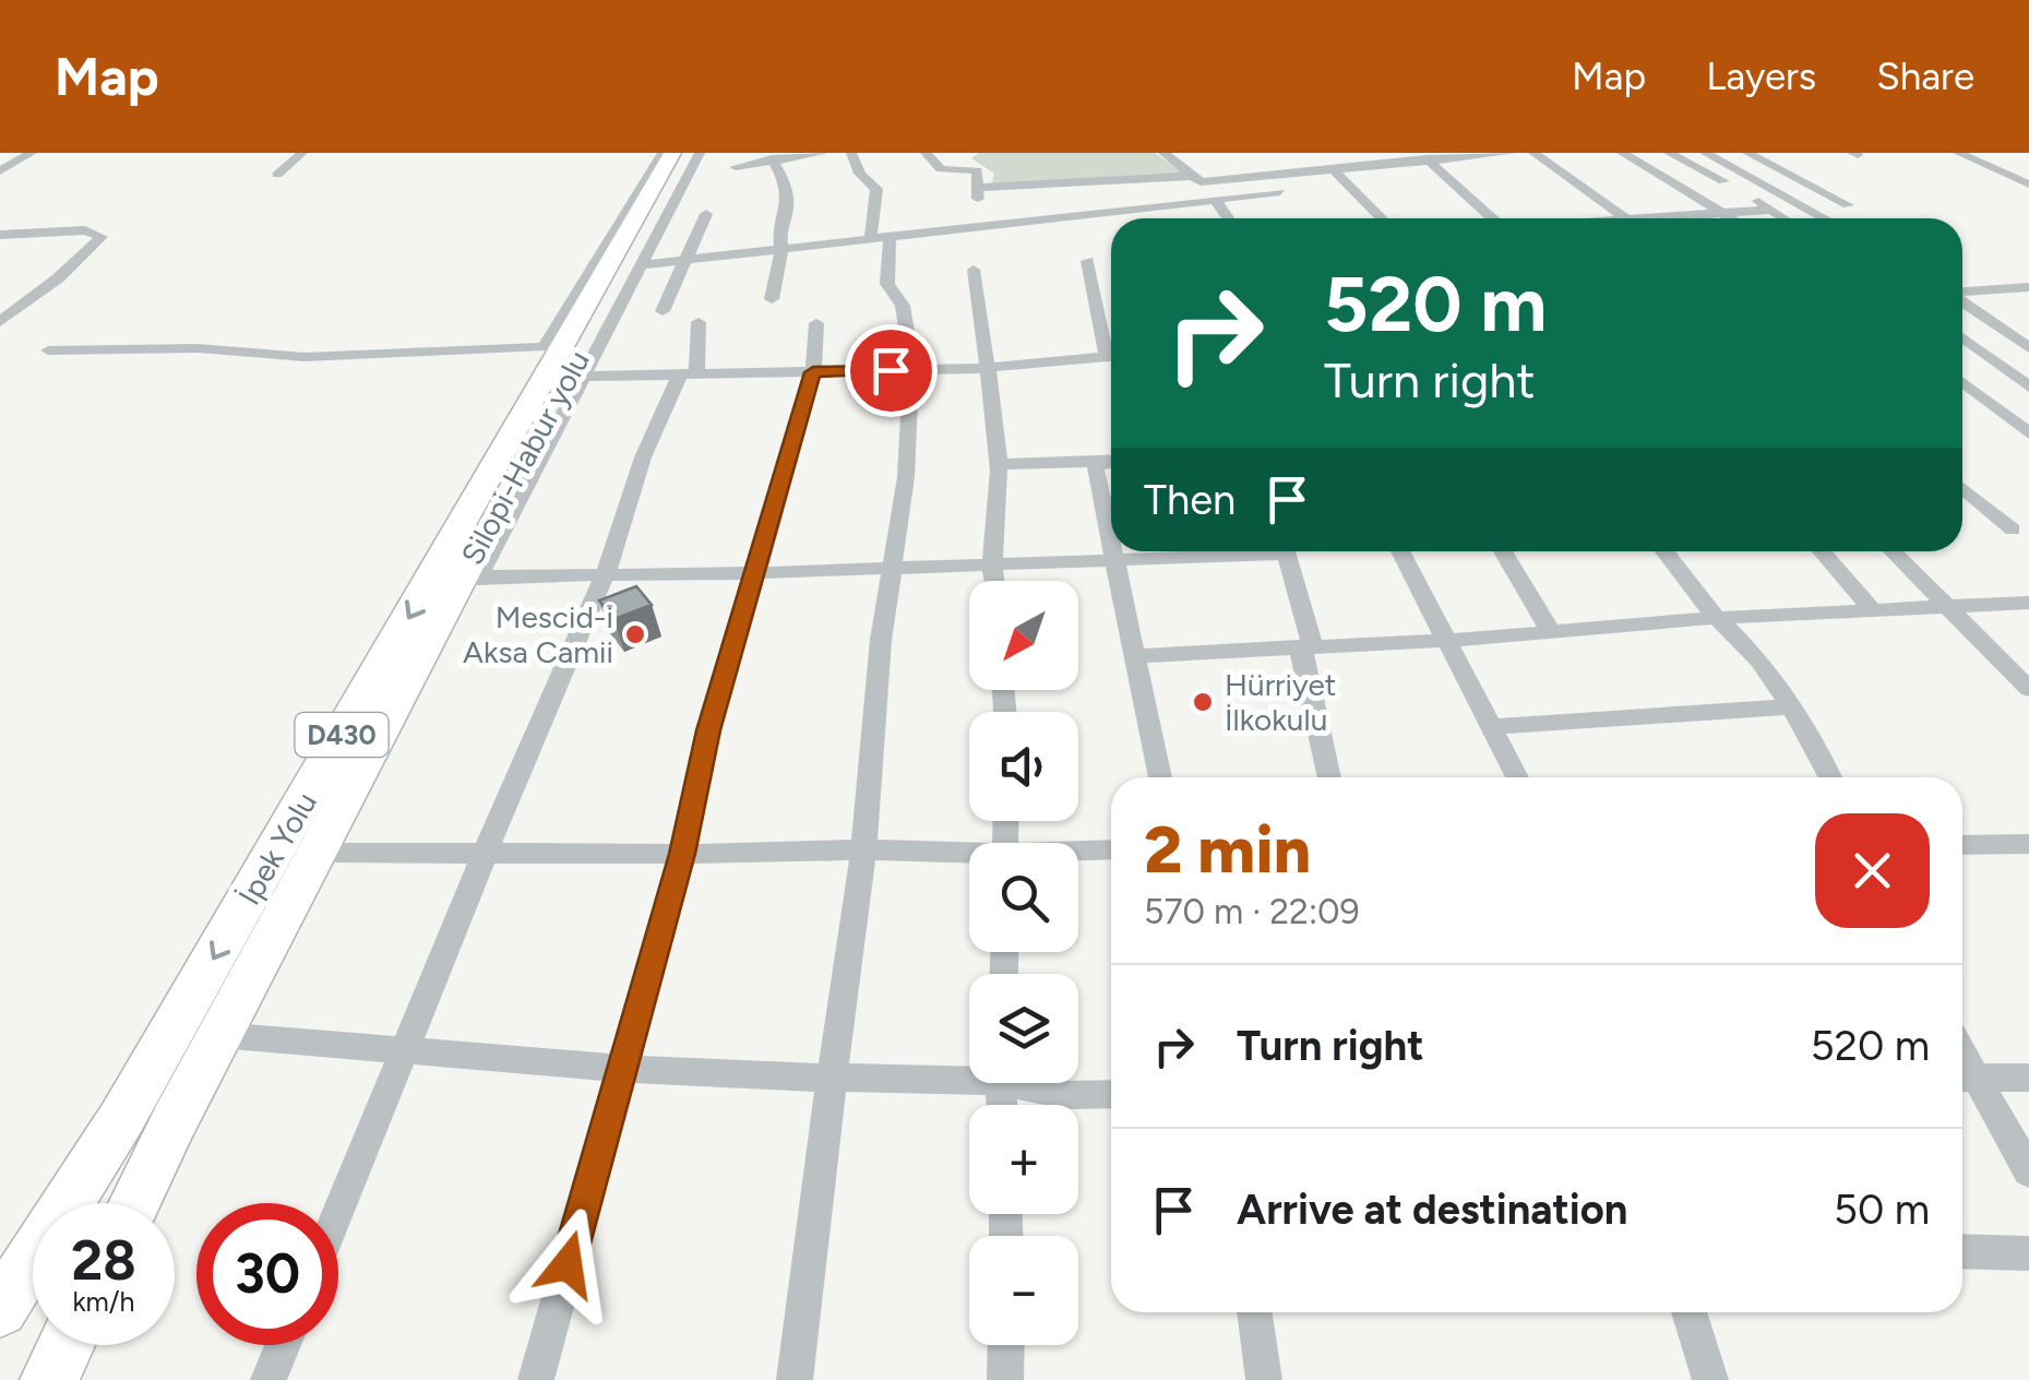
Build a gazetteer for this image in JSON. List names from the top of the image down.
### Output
{
  "streets": {
    "highway": ["Silopi-Habur yolu", "D430", "İpek Yolu"]
  },
  "crossings": [
    ["Silopi-Habur yolu", "İpek Yolu"]
  ],
  "one_way": ["İpek Yolu"],
  "places": ["Mescid-i Aksa Camii", "Hürriyet İlkokulu"],
  "north": "bottom left",
  "page": {
    "header": "Map",
    "nav": ["Map", "Layers", "Share"],
    "turn": ["520 m", "Turn right"],
    "then": "Then",
    "map_buttons": ["+", "−"],
    "heading": ["2 min", "570 m · 22:09"],
    "list": [
      {
        "name": "Turn right",
        "value": "520 m"
      },
      {
        "name": "Arrive at destination",
        "value": "50 m"
      }
    ],
    "speed": "28 km/h",
    "limit": "30"
  }
}
